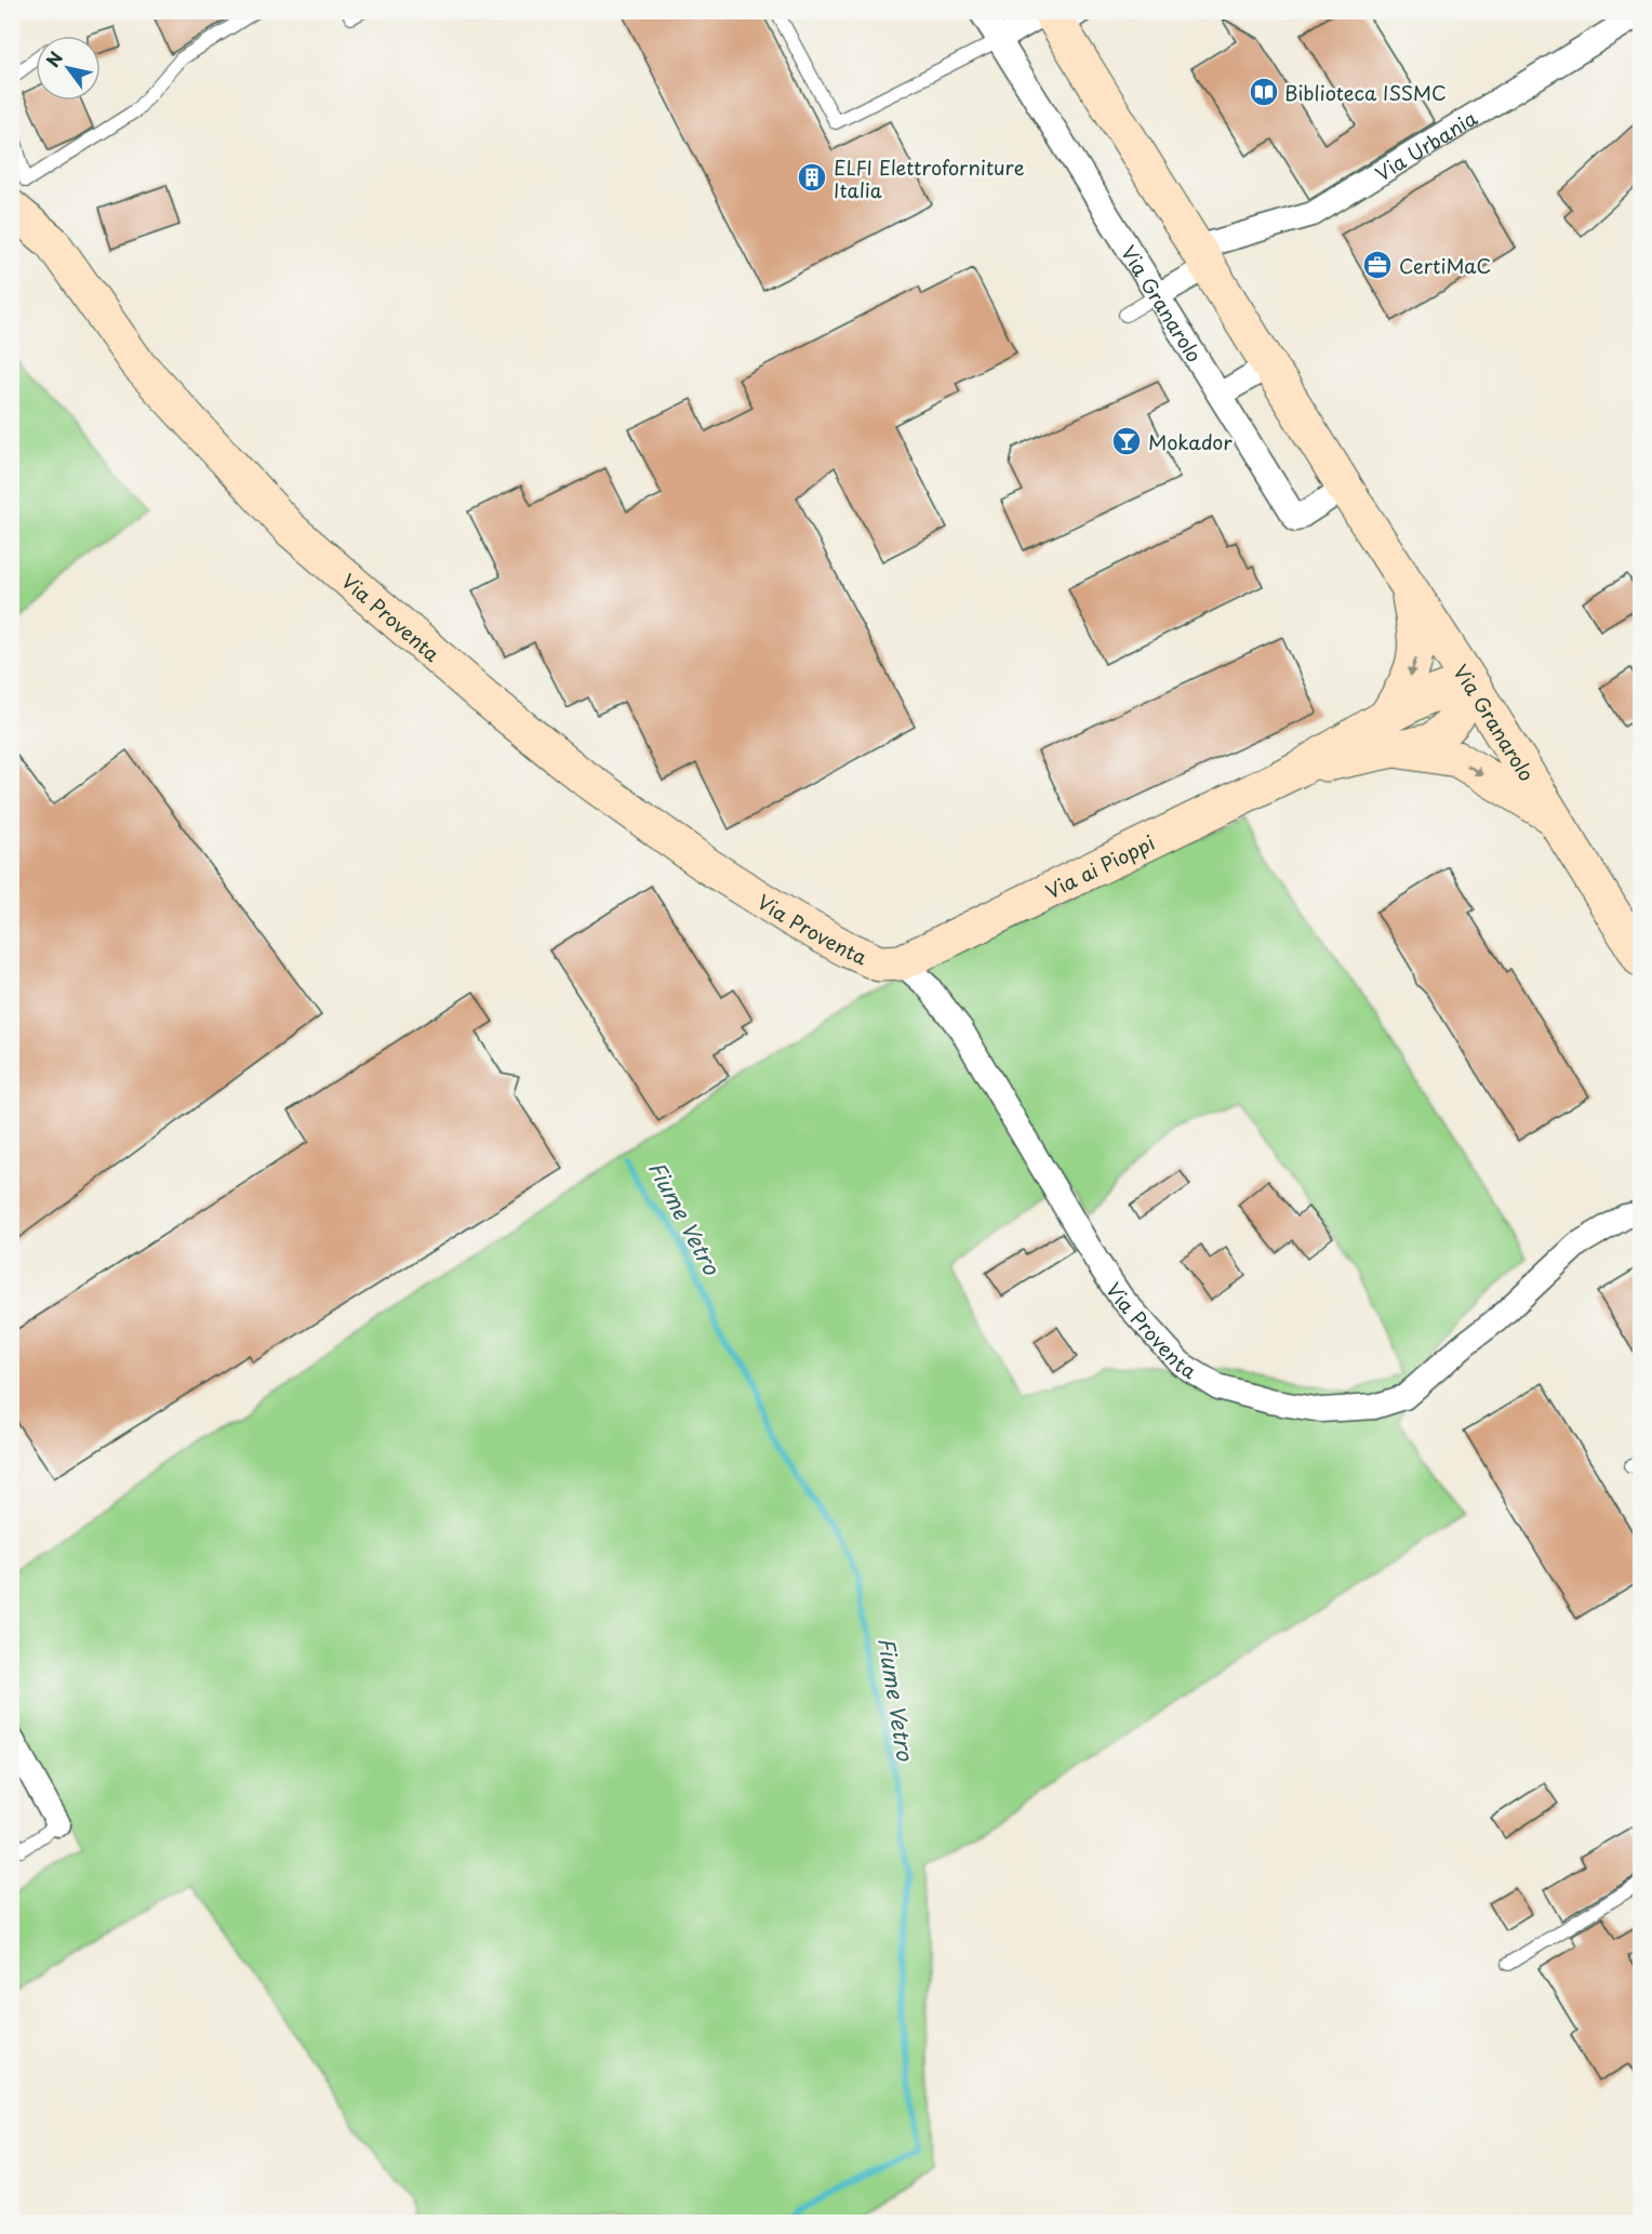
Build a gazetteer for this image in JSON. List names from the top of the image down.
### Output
{
  "streets": {
    "street": [
      "Via Urbania",
      "Via Granarolo",
      "Via Proventa",
      "Via ai Pioppi"
    ]
  },
  "crossings": [
    ["Via Urbania", "Via Granarolo"],
    ["Via Granarolo", "Via ai Pioppi"],
    ["Via Proventa", "Via ai Pioppi"]
  ],
  "water": ["Fiume Vetro"],
  "places": {
    "library": ["Biblioteca ISSMC"],
    "building": ["ELFI Elettroforniture Italia"],
    "office": ["CertiMaC"],
    "bar": ["Mokador"]
  },
  "north": "top left"
}
